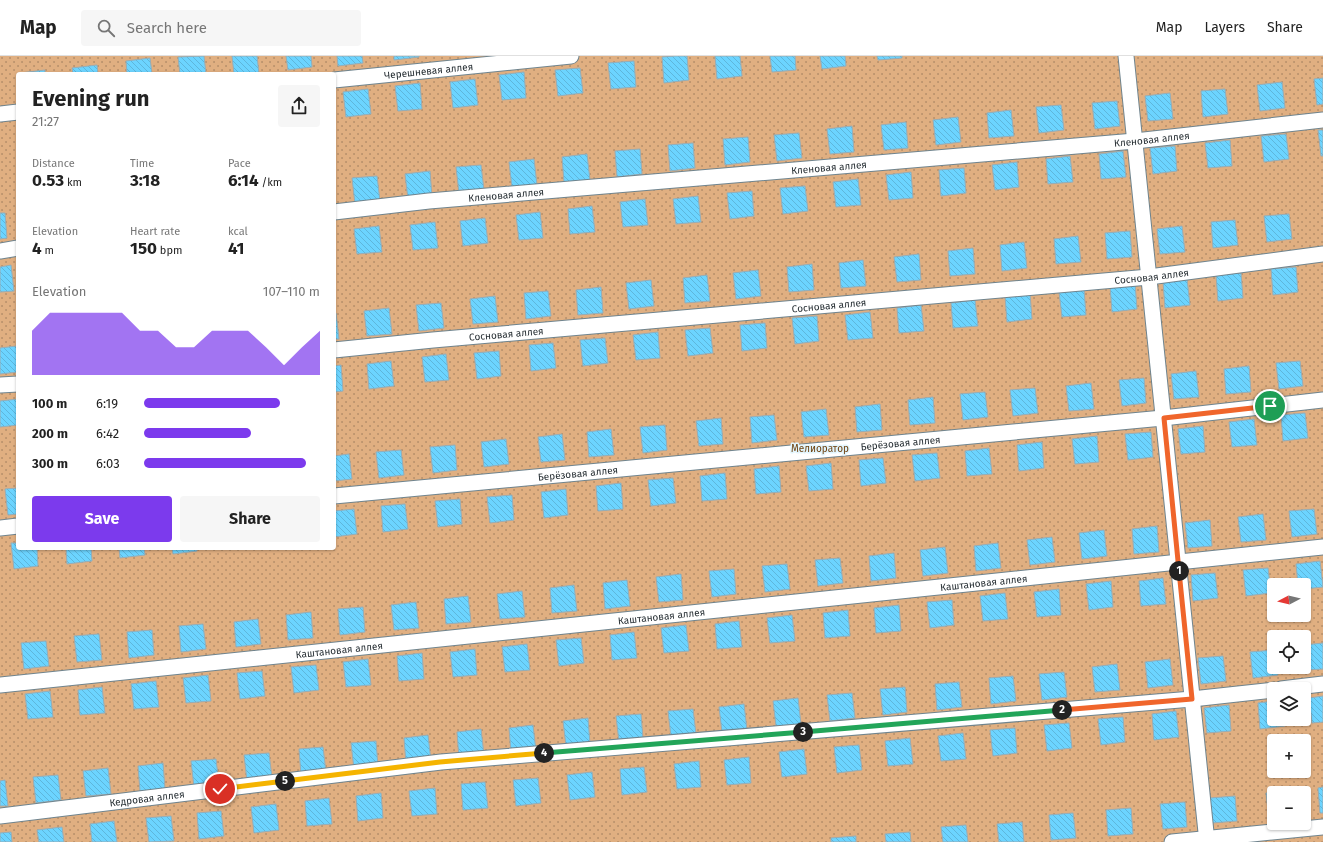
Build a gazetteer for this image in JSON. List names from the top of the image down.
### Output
{
  "streets": {
    "street": [
      "Черешневая аллея",
      "Кленовая аллея",
      "Сосновая аллея",
      "Берёзовая аллея",
      "Каштановая аллея",
      "Кедровая аллея"
    ]
  },
  "parks": ["Мелиоратор"],
  "north": "left",
  "page": {
    "header": "Map",
    "search": "Search here",
    "nav": ["Map", "Layers", "Share"],
    "heading": ["Evening run", "21:27"],
    "stats": [
      ["Distance", "0.53 km"],
      ["Time", "3:18"],
      ["Pace", "6:14 /km"],
      ["Elevation", "4 m"],
      ["Heart rate", "150 bpm"],
      ["kcal", "41"]
    ],
    "chart": ["Elevation", "107–110 m"],
    "list": [
      {
        "name": "100 m",
        "note": "6:19"
      },
      {
        "name": "200 m",
        "note": "6:42"
      },
      {
        "name": "300 m",
        "note": "6:03"
      }
    ],
    "buttons": ["Save", "Share"],
    "pins": [
      "1",
      "2",
      "3",
      "4",
      "5"
    ],
    "map_buttons": ["+", "−"]
  }
}
